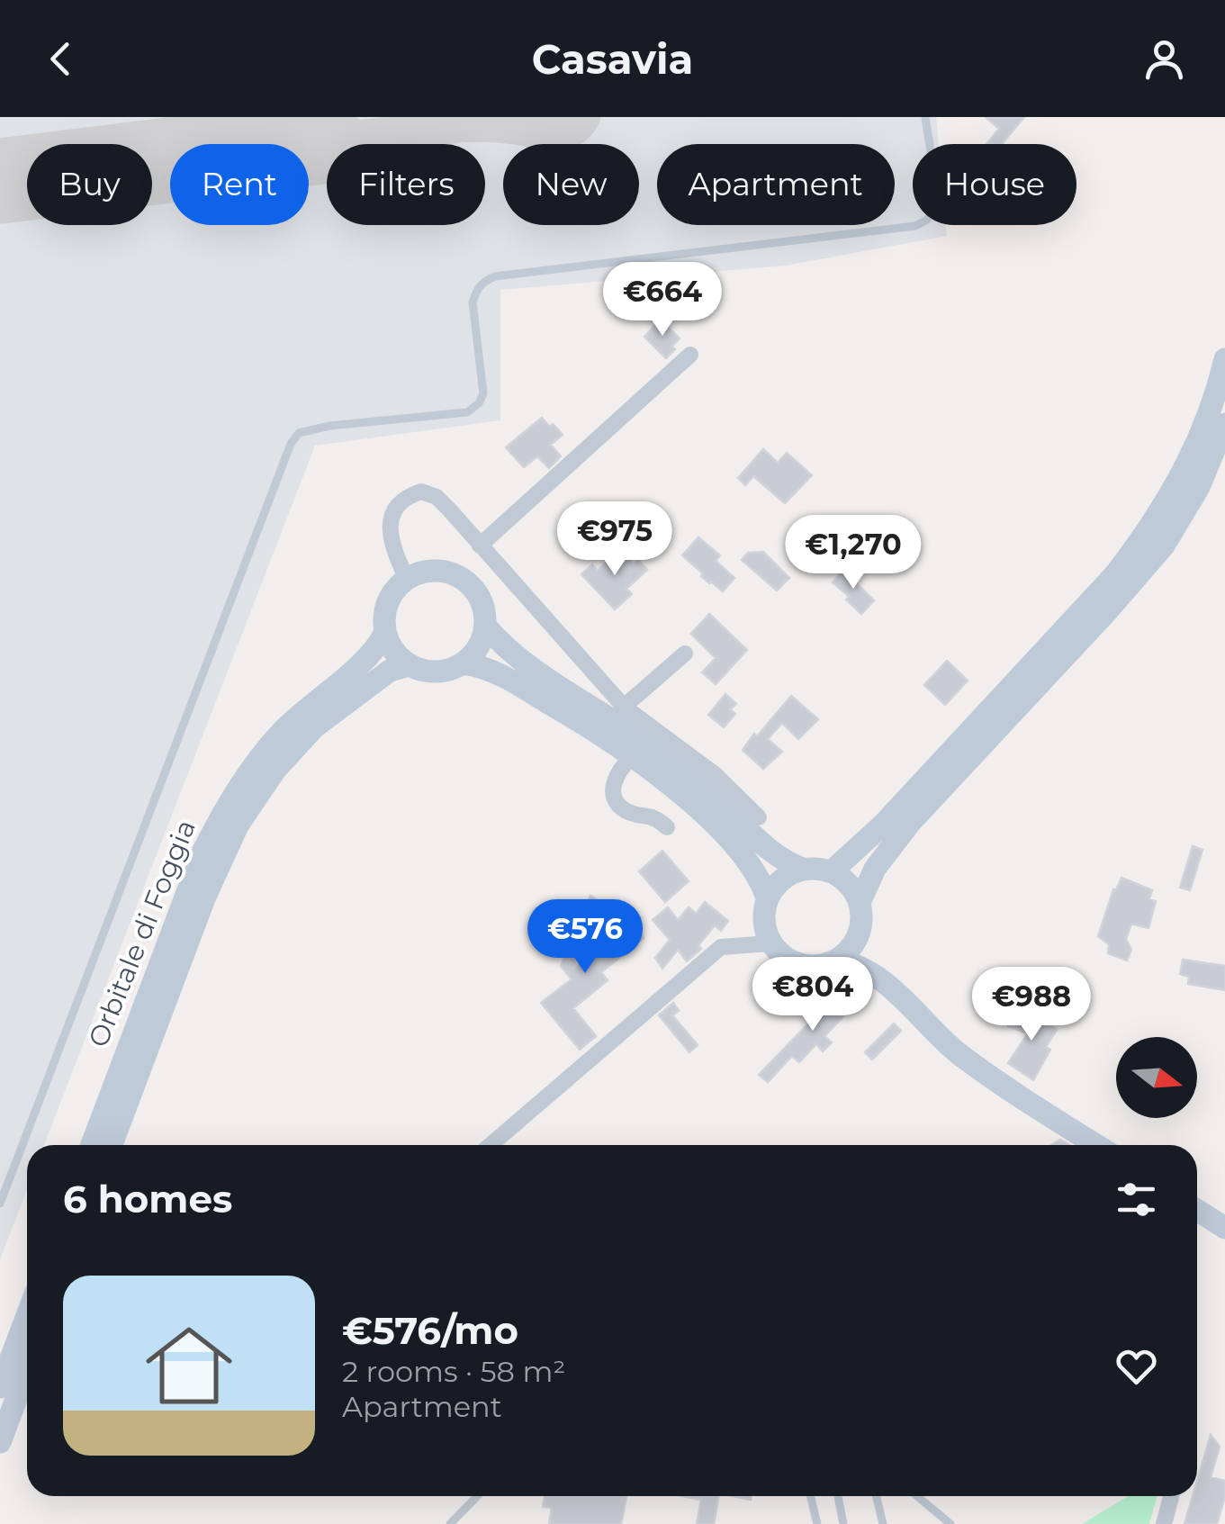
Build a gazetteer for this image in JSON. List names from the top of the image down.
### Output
{
  "streets": {
    "main road": ["Orbitale di Foggia"]
  },
  "north": "right",
  "page": {
    "header": "Casavia",
    "chip": [
      "Buy",
      "Rent",
      "Filters",
      "New",
      "Apartment",
      "House"
    ],
    "price": [
      "€664",
      "€975",
      "€1,270",
      "€576",
      "€804",
      "€988"
    ],
    "heading": "6 homes",
    "list": [
      {
        "name": "€576/mo",
        "note": "2 rooms · 58 m² · Apartment"
      }
    ]
  }
}
